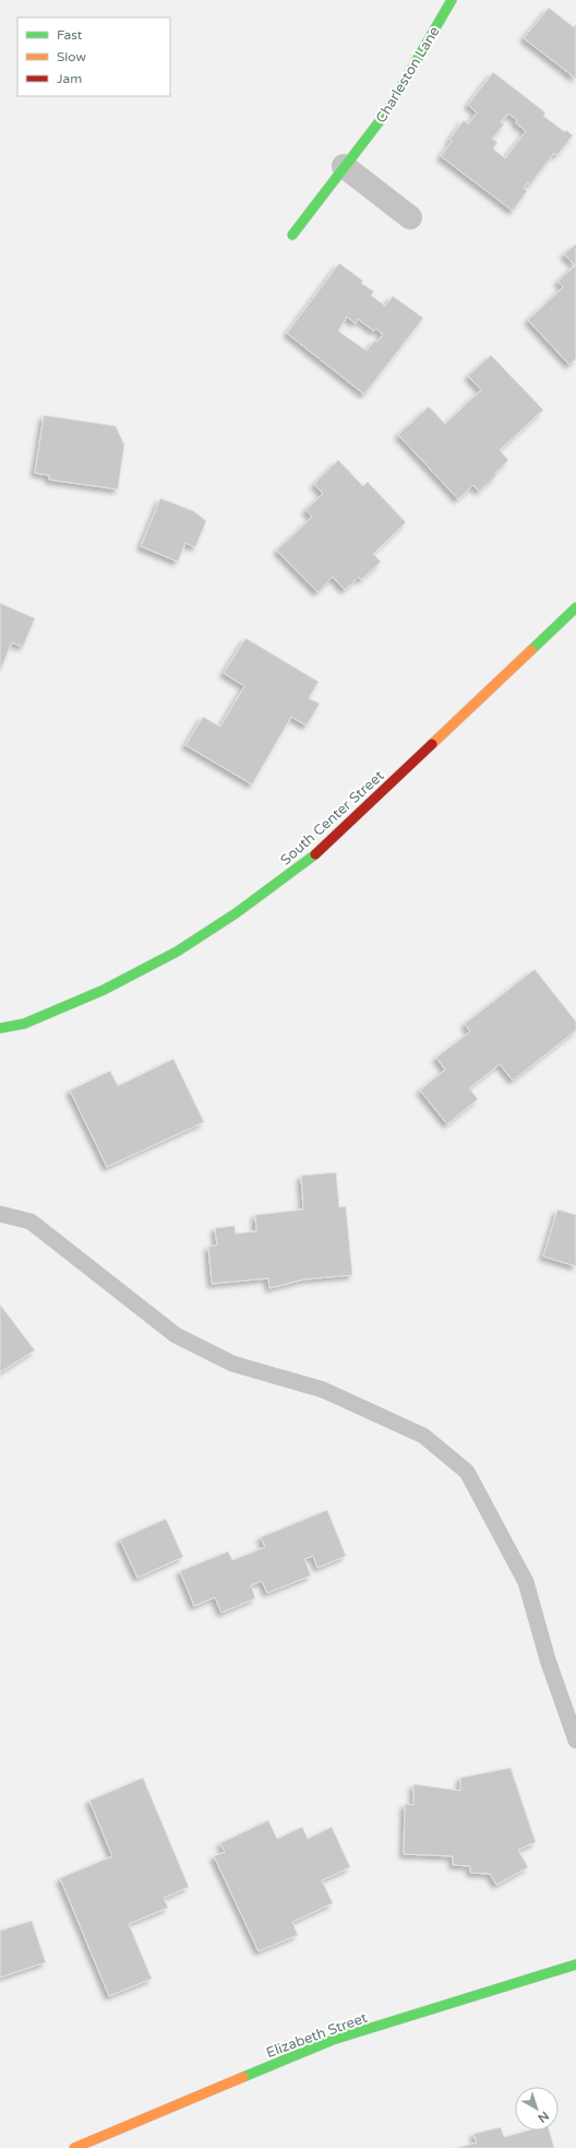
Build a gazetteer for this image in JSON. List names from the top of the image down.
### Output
{
  "streets": {
    "street": ["Charleston Lane", "South Center Street", "Elizabeth Street"]
  },
  "legend": ["Fast", "Slow", "Jam"],
  "north": "bottom right"
}
